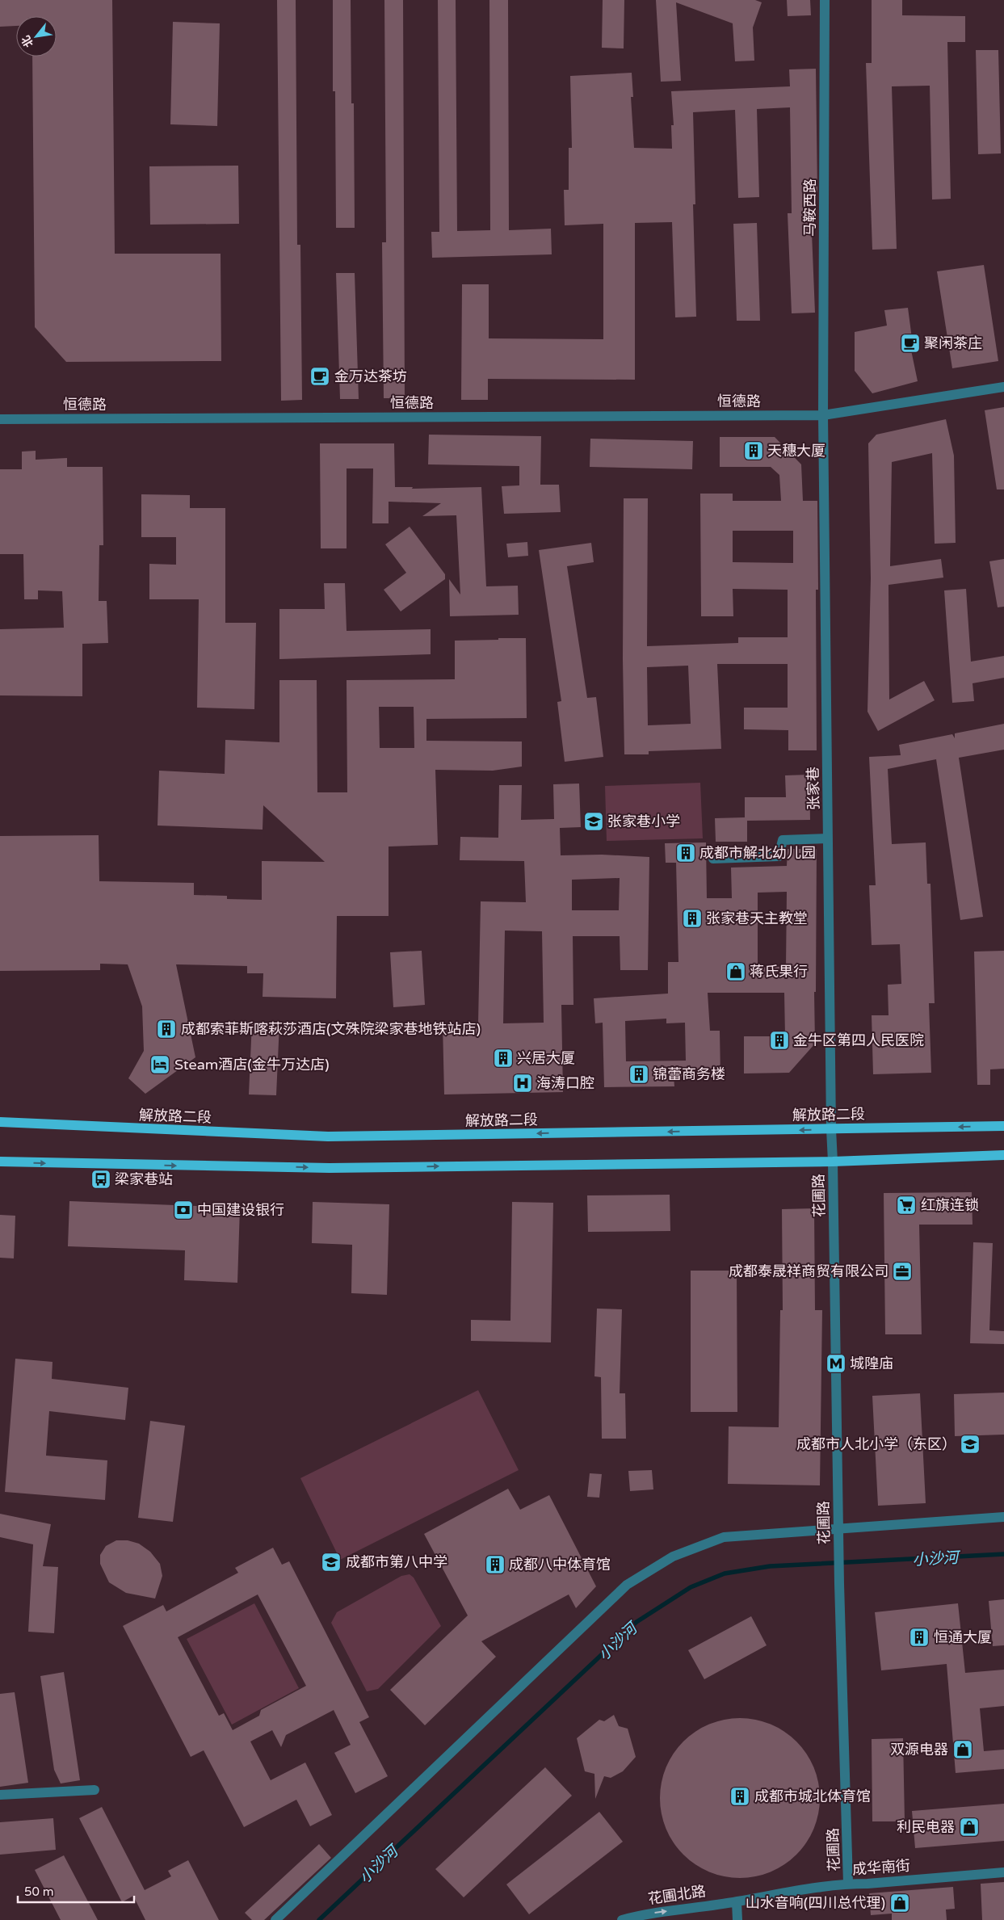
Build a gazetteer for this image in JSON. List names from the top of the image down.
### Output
{
  "streets": {
    "main road": ["解放路二段"],
    "street": [
      "马鞍西路",
      "恒德路",
      "张家巷",
      "花圃路",
      "成华南街",
      "花圃北路"
    ]
  },
  "crossings": [
    ["马鞍西路", "恒德路"],
    ["马鞍西路", "张家巷"],
    ["恒德路", "张家巷"],
    ["张家巷", "解放路二段"],
    ["张家巷", "花圃路"],
    ["花圃路", "成华南街"],
    ["成华南街", "花圃北路"]
  ],
  "one_way": ["花圃北路"],
  "water": ["小沙河"],
  "places": {
    "cafe": ["聚闲茶庄", "金万达茶坊"],
    "building": [
      "天穗大厦",
      "成都市解北幼儿园",
      "张家巷天主教堂",
      "成都索菲斯喀萩莎酒店(文殊院梁家巷地铁站店)",
      "金牛区第四人民医院",
      "兴居大厦",
      "锦蕾商务楼",
      "成都八中体育馆",
      "恒通大厦",
      "成都市城北体育馆"
    ],
    "school or university": ["张家巷小学", "成都市人北小学（东区）", "成都市第八中学"],
    "shop": [
      "蒋氏果行",
      "双源电器",
      "利民电器",
      "山水音响(四川总代理)"
    ],
    "hotel": ["Steam酒店(金牛万达店)"],
    "hospital": ["海涛口腔"],
    "bus stop": ["梁家巷站"],
    "supermarket": ["红旗连锁"],
    "bank": ["中国建设银行"],
    "office": ["成都泰晟祥商贸有限公司"],
    "metro station": ["城隍庙"]
  },
  "scale_bar": "50 m",
  "north": "bottom left"
}
